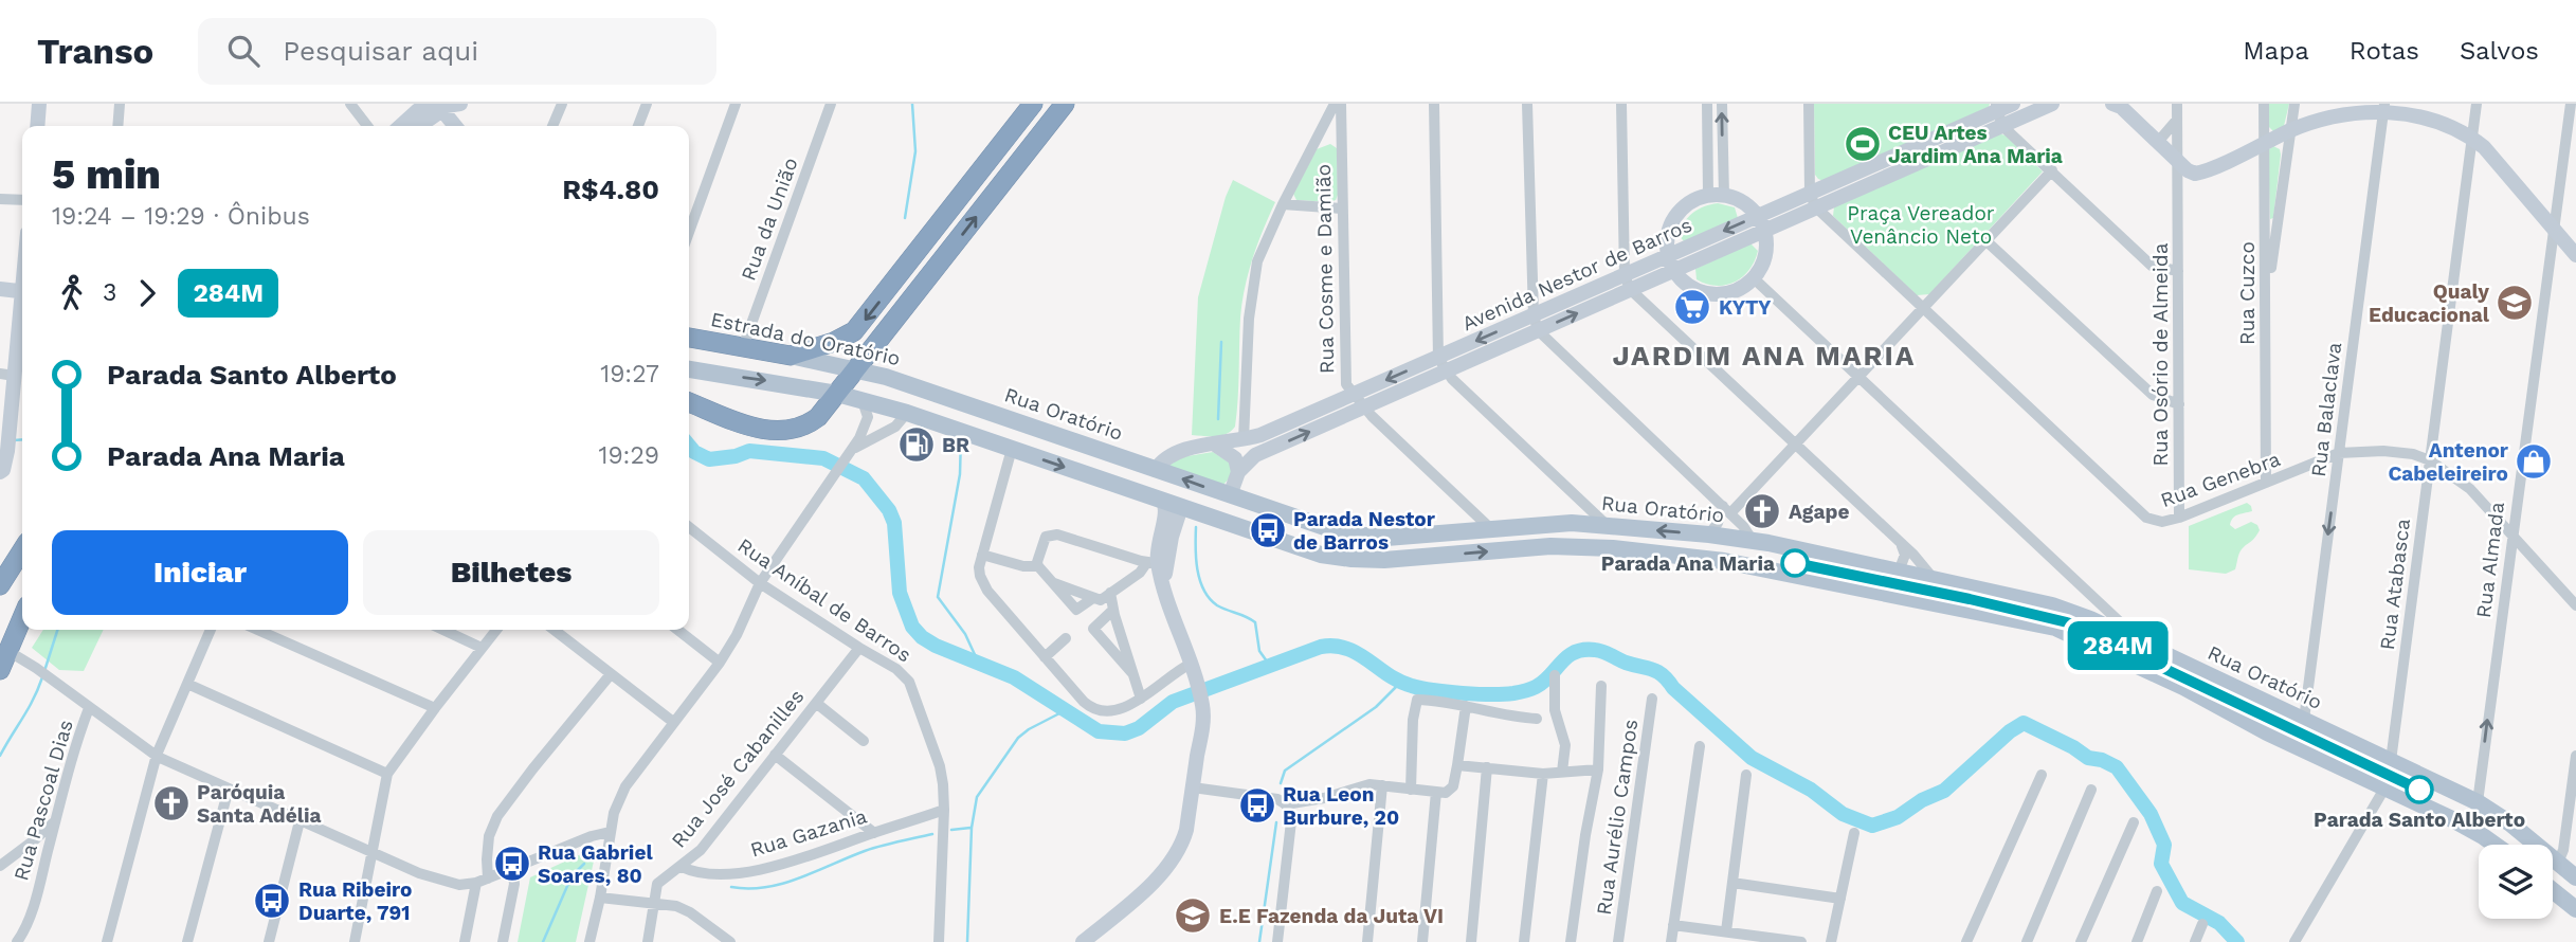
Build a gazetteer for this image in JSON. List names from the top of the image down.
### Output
{
  "streets": {
    "highway": ["Estrada do Oratório"],
    "main road": ["Rua Oratório"],
    "street": [
      "Rua da União",
      "Rua Cosme e Damião",
      "Avenida Nestor de Barros",
      "Rua Cuzco",
      "Rua Osório de Almeida",
      "Rua Balaclava",
      "Rua Genebra",
      "Rua Almada",
      "Rua Atabasca",
      "Rua Aníbal de Barros",
      "Rua José Cabanilles",
      "Rua Pascoal Dias",
      "Rua Aurélio Campos",
      "Rua Gazania"
    ]
  },
  "crossings": [
    ["Rua da União", "Estrada do Oratório"],
    ["Rua Cosme e Damião", "Avenida Nestor de Barros"],
    ["Avenida Nestor de Barros", "Rua Oratório"],
    ["Avenida Nestor de Barros", "Rua Genebra"],
    ["Rua Cuzco", "Rua Genebra"],
    ["Estrada do Oratório", "Rua Oratório"],
    ["Rua Osório de Almeida", "Rua Genebra"],
    ["Rua Balaclava", "Rua Oratório"],
    ["Rua Balaclava", "Rua Genebra"],
    ["Rua Oratório", "Rua Almada"],
    ["Rua Oratório", "Rua Atabasca"],
    ["Rua Genebra", "Rua Almada"],
    ["Rua Genebra", "Rua Atabasca"],
    ["Rua Aníbal de Barros", "Rua José Cabanilles"],
    ["Rua Aníbal de Barros", "Rua Gazania"],
    ["Rua José Cabanilles", "Rua Gazania"]
  ],
  "one_way": ["Rua Balaclava", "Rua Almada"],
  "districts": ["JARDIM ANA MARIA"],
  "parks": ["Praça Vereador Venâncio Neto"],
  "places": {
    "sports": ["CEU Artes Jardim Ana Maria"],
    "school or university": ["Qualy Educacional", "E.E Fazenda da Juta VI"],
    "supermarket": ["KYTY"],
    "fuel station": ["BR"],
    "shop": ["Antenor Cabeleireiro"],
    "church": ["Agape", "Paróquia Santa Adélia"],
    "bus stop": [
      "Parada Nestor de Barros",
      "Rua Leon Burbure, 20",
      "Rua Gabriel Soares, 80",
      "Rua Ribeiro Duarte, 791"
    ],
    "other": ["Parada Ana Maria", "Parada Santo Alberto"]
  },
  "lines": ["bus line 284M"],
  "page": {
    "header": "Transo",
    "search": "Pesquisar aqui",
    "nav": ["Mapa", "Rotas", "Salvos"],
    "on_map": "284M",
    "heading": ["5 min", "19:24 – 19:29 · Ônibus", "R$4.80"],
    "legs": ["3", "284M"],
    "list": [
      {
        "name": "Parada Santo Alberto",
        "value": "19:27"
      },
      {
        "name": "Parada Ana Maria",
        "value": "19:29"
      }
    ],
    "buttons": ["Iniciar", "Bilhetes"]
  }
}
